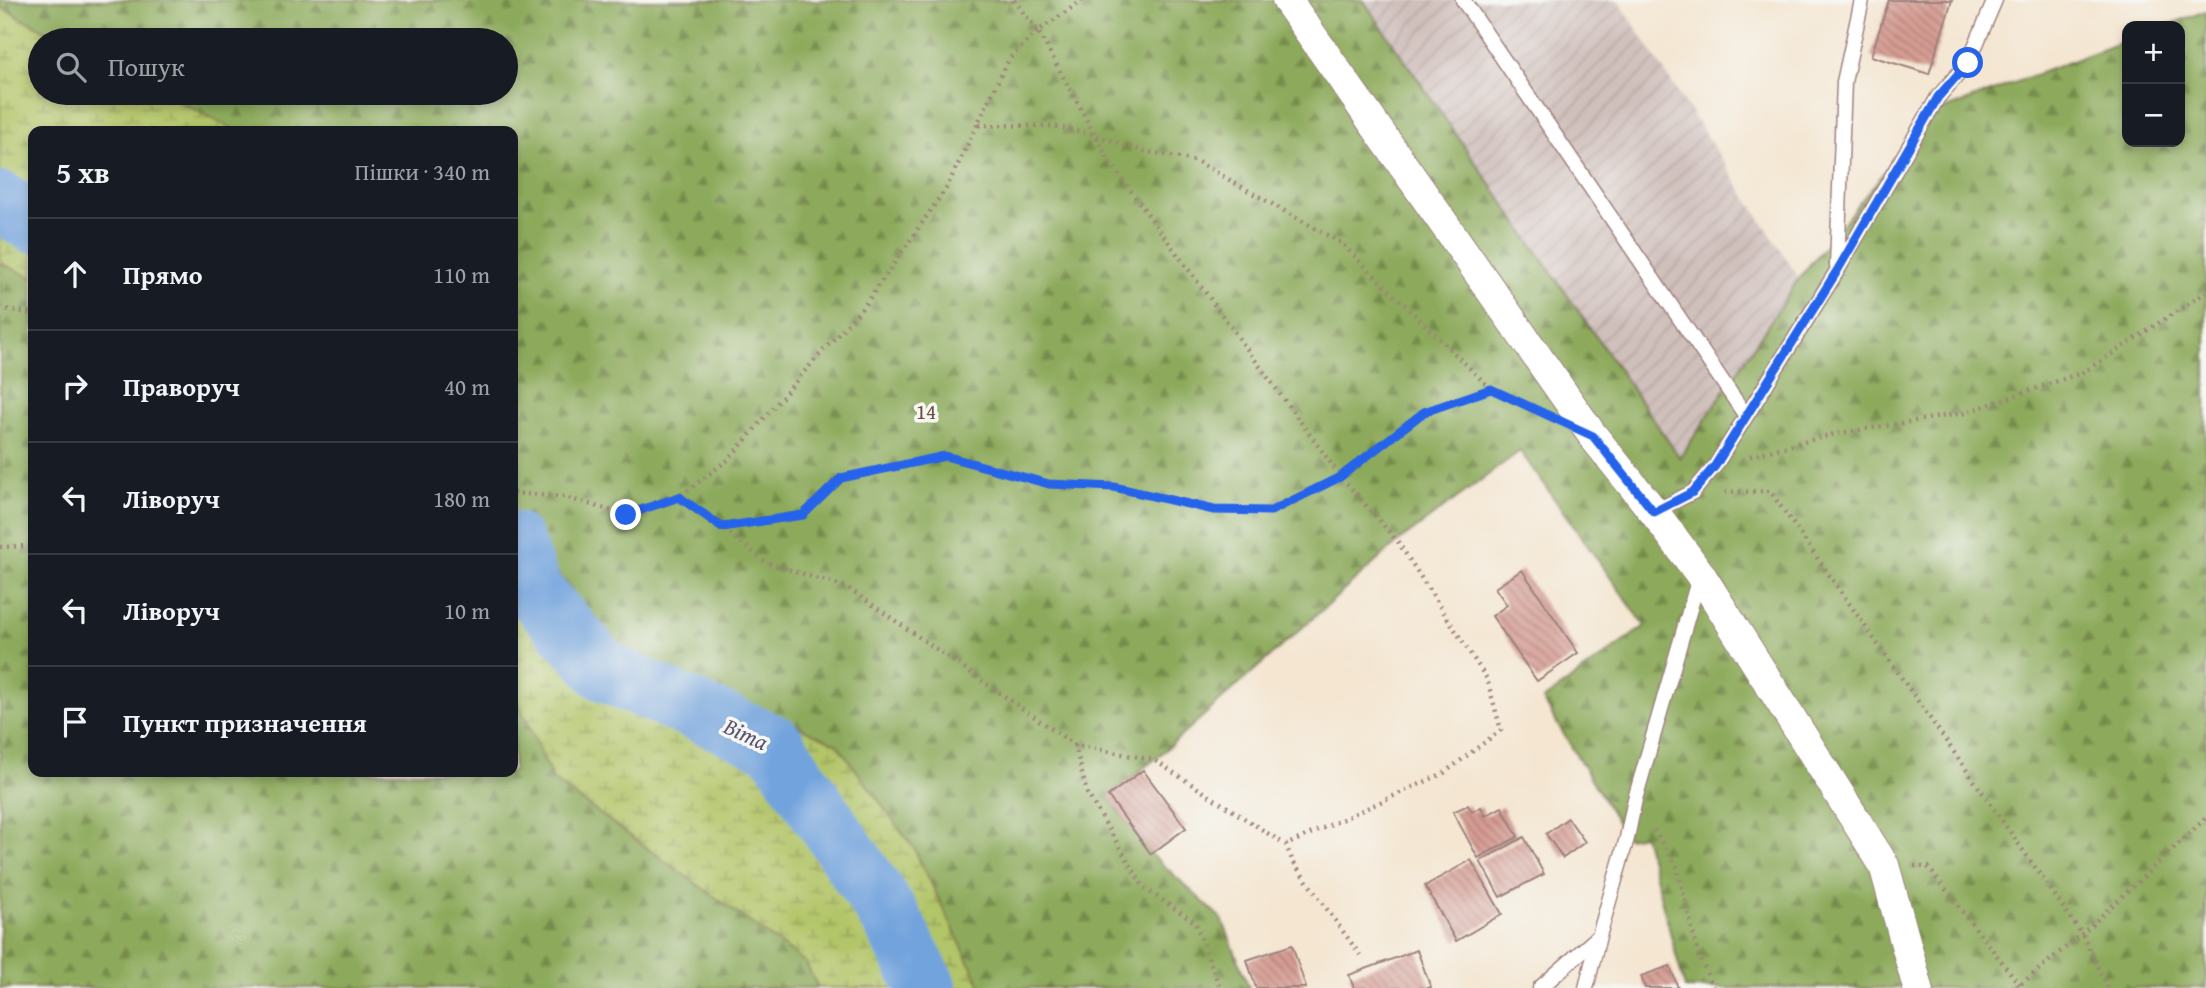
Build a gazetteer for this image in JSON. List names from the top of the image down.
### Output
{
  "water": ["Віта"],
  "parks": ["14"],
  "page": {
    "map_buttons": ["+", "−"],
    "search": "Пошук",
    "heading": ["5 хв", "Пішки · 340 m"],
    "list": [
      ["Прямо", "110 m"],
      ["Праворуч", "40 m"],
      ["Ліворуч", "180 m"],
      ["Ліворуч", "10 m"],
      "Пункт призначення"
    ]
  }
}
